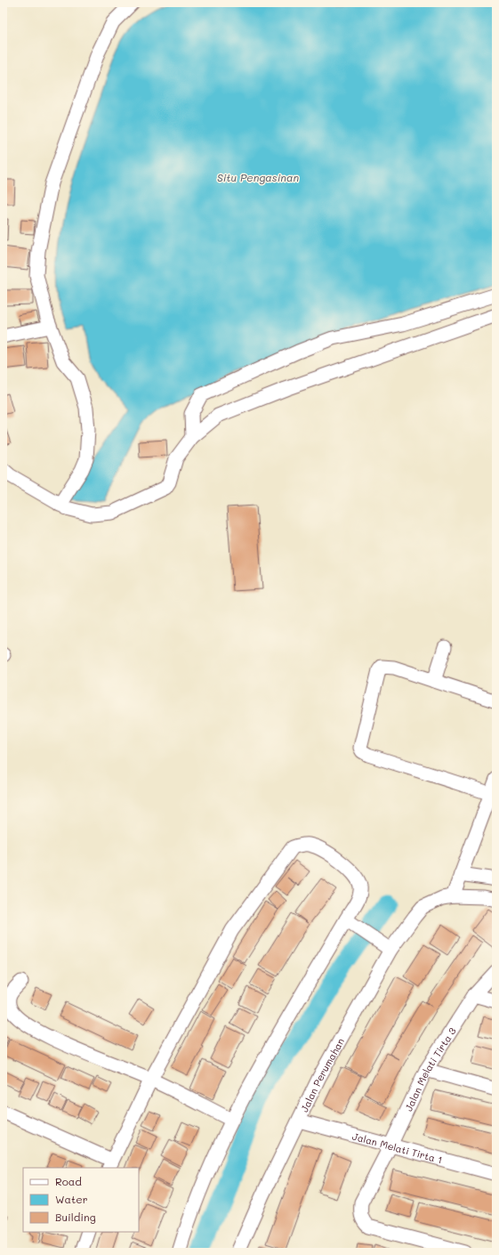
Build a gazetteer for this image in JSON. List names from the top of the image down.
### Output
{
  "streets": {
    "street": ["Jalan Melati Tirta 3", "Jalan Perumahan", "Jalan Melati Tirta 1"]
  },
  "crossings": [
    ["Jalan Melati Tirta 3", "Jalan Melati Tirta 1"],
    ["Jalan Perumahan", "Jalan Melati Tirta 1"]
  ],
  "water": ["Situ Pengasinan"],
  "legend": ["Road", "Water", "Building"]
}
